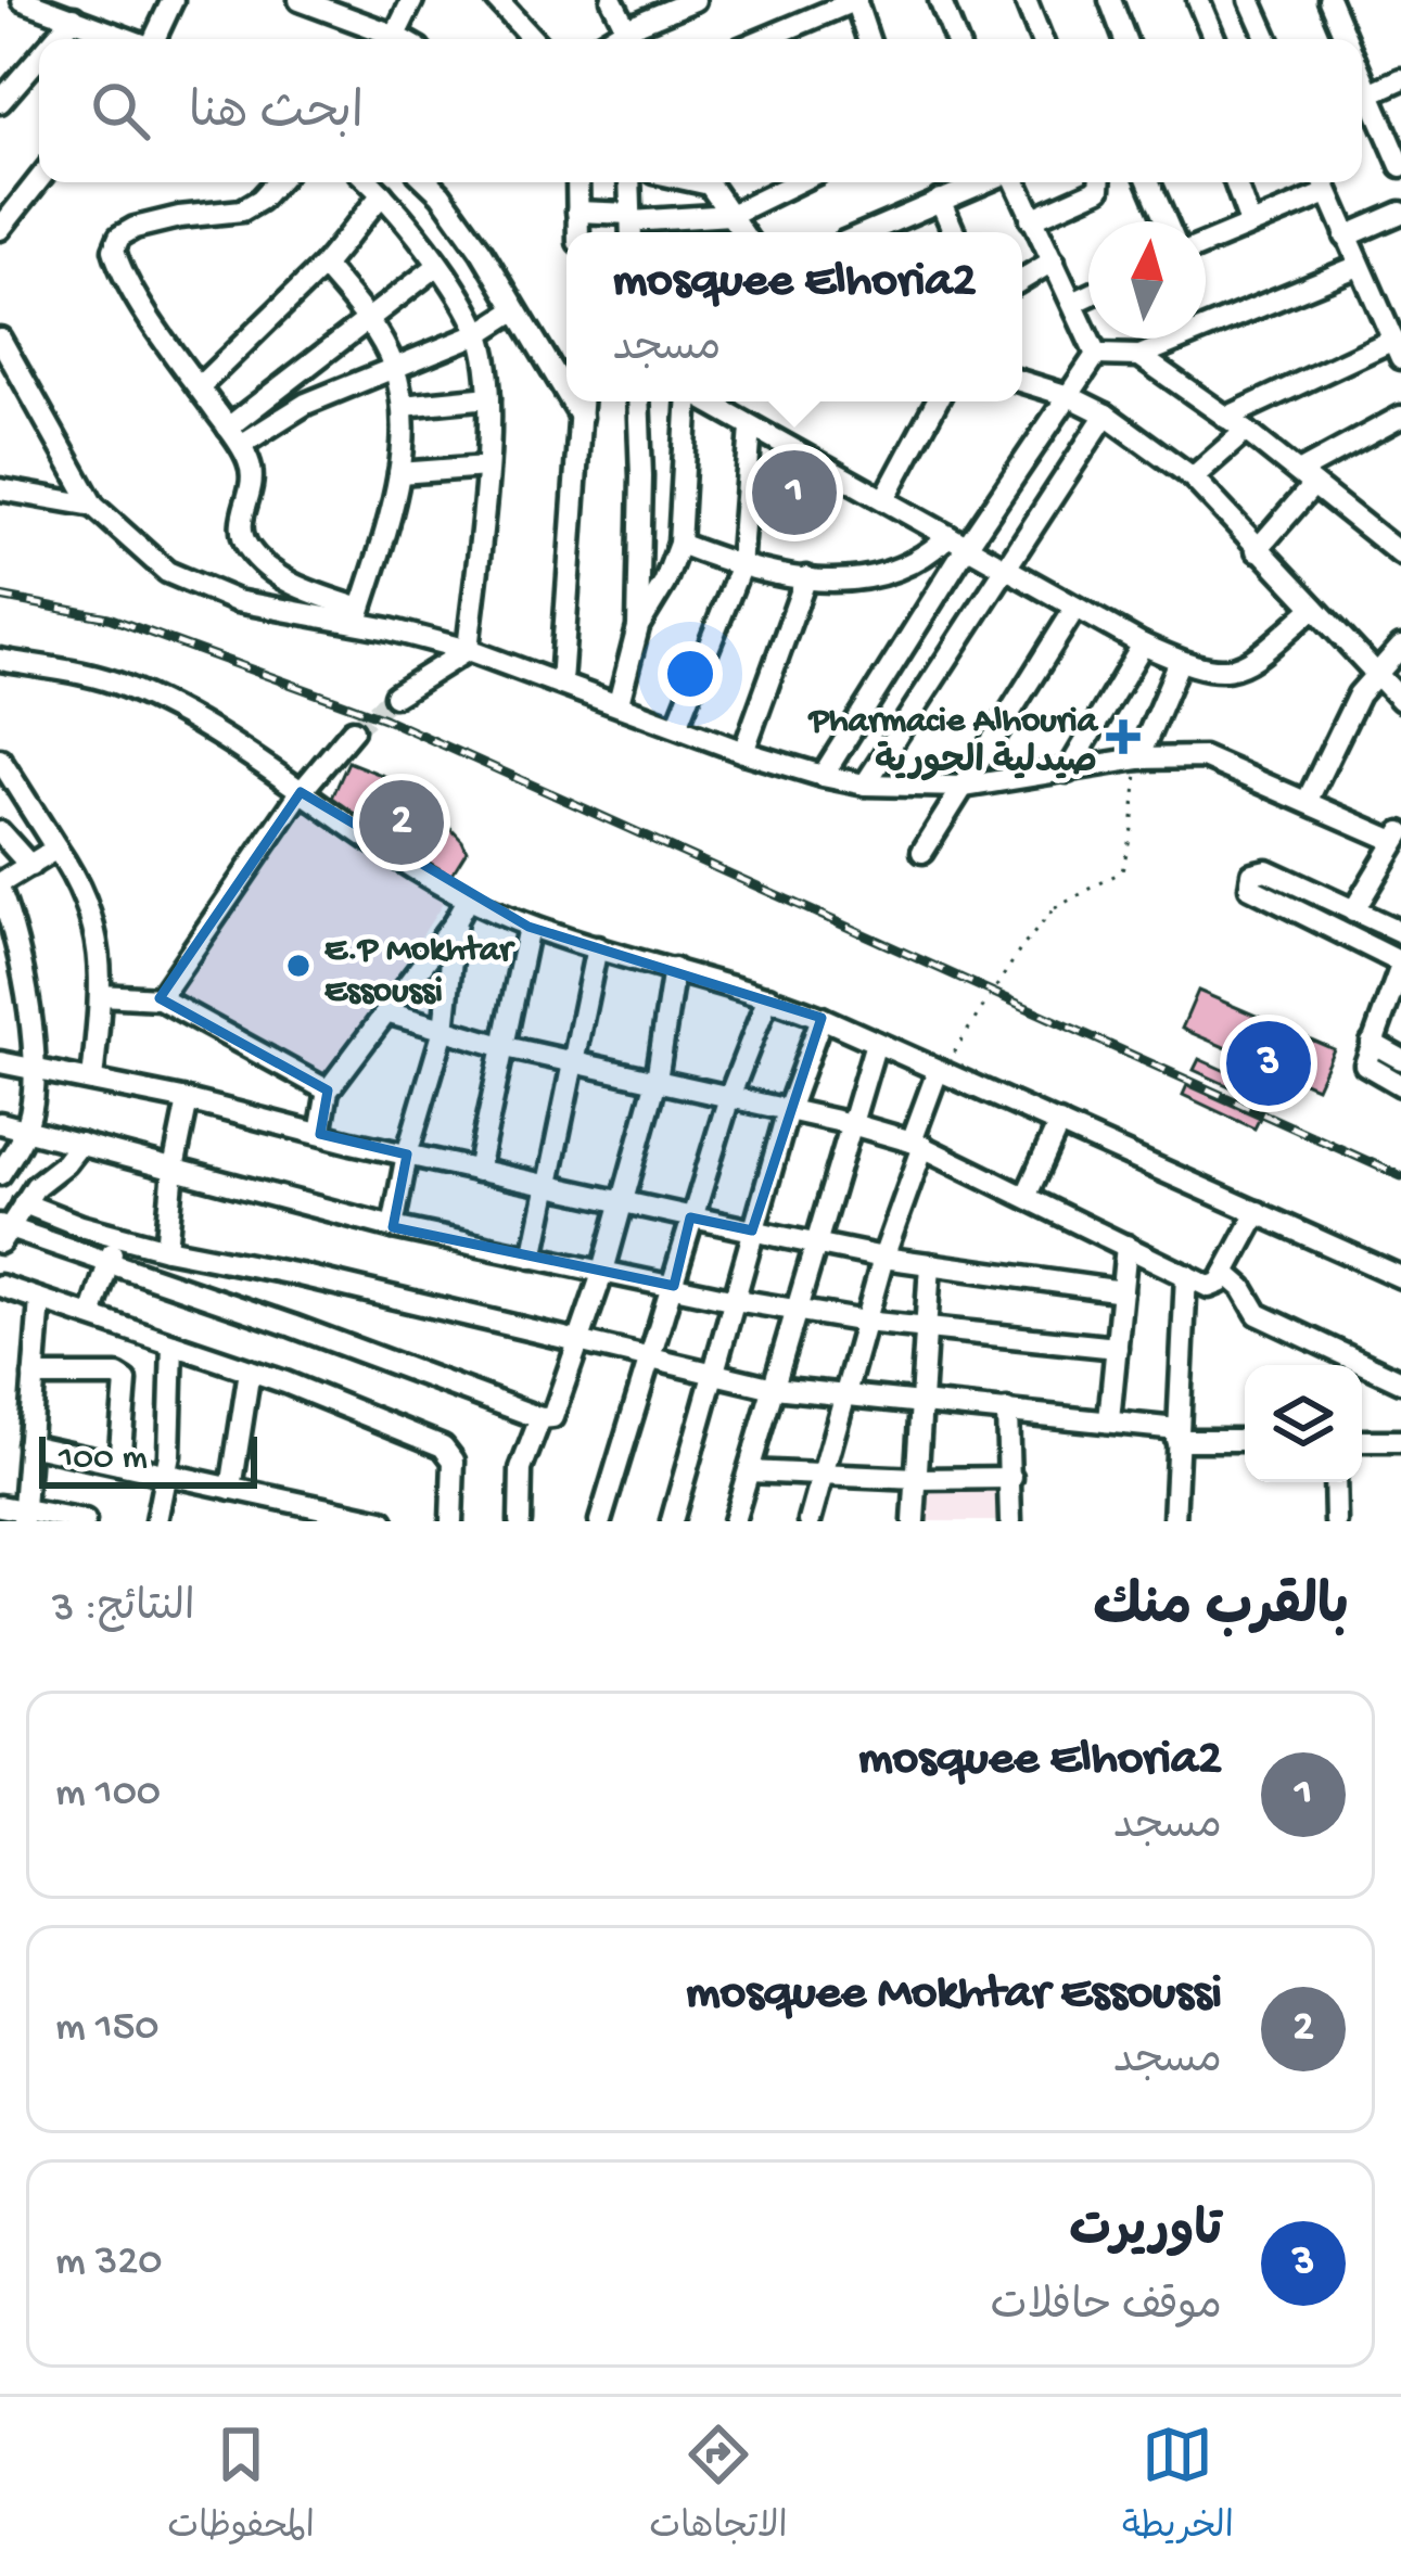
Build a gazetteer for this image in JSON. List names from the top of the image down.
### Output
{
  "places": {
    "health": ["Pharmacie Alhouria صيدلية الحورية"],
    "other": ["E.P Mokhtar Essoussi"]
  },
  "scale_bar": "100 m",
  "north": "top",
  "page": {
    "search": "ابحث هنا",
    "popup": ["mosquee Elhoria2", "مسجد"],
    "pins": ["1", "2", "3"],
    "scale": "100 m",
    "heading": ["بالقرب منك", "النتائج: 3"],
    "list": [
      {
        "mark": "1",
        "name": "mosquee Elhoria2",
        "note": "مسجد",
        "value": "100 m"
      },
      {
        "mark": "2",
        "name": "mosquee Mokhtar Essoussi",
        "note": "مسجد",
        "value": "150 m"
      },
      {
        "mark": "3",
        "name": "تاوريرت",
        "note": "موقف حافلات",
        "value": "320 m"
      }
    ],
    "nav": ["الخريطة", "الاتجاهات", "المحفوظات"]
  }
}
